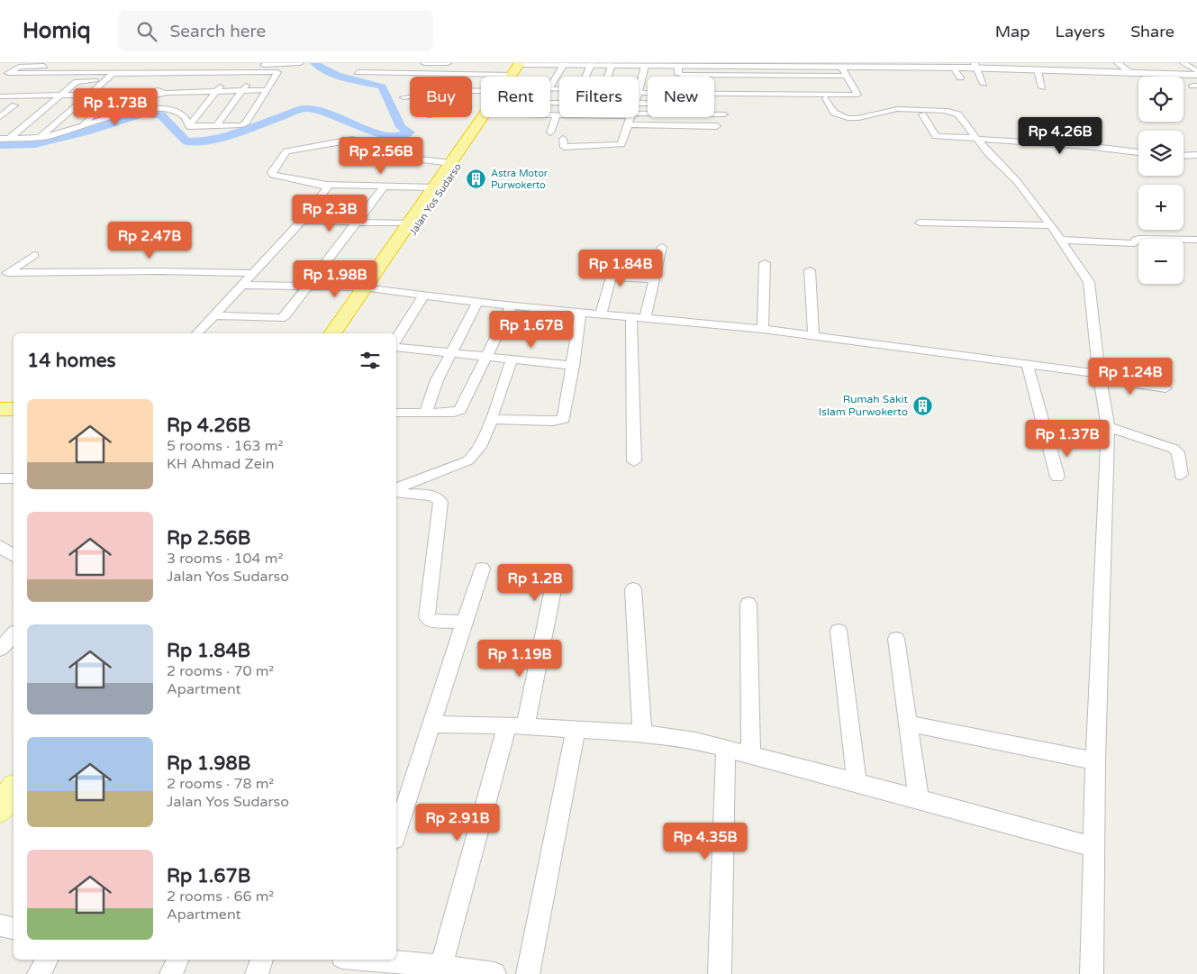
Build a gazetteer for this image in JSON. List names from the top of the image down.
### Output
{
  "streets": {
    "highway": ["Jalan Yos Sudarso"]
  },
  "places": {
    "building": ["Astra Motor Purwokerto", "Rumah Sakit Islam Purwokerto"]
  },
  "page": {
    "header": "Homiq",
    "search": "Search here",
    "nav": ["Map", "Layers", "Share"],
    "map_buttons": ["+", "−"],
    "chip": [
      "Buy",
      "Rent",
      "Filters",
      "New"
    ],
    "price": [
      "Rp 1.73B",
      "Rp 4.26B",
      "Rp 2.56B",
      "Rp 2.3B",
      "Rp 2.47B",
      "Rp 1.84B",
      "Rp 1.98B",
      "Rp 1.67B",
      "Rp 1.24B",
      "Rp 1.37B",
      "Rp 1.2B",
      "Rp 1.19B",
      "Rp 2.91B",
      "Rp 4.35B"
    ],
    "heading": "14 homes",
    "list": [
      {
        "name": "Rp 4.26B",
        "note": "5 rooms · 163 m² · KH Ahmad Zein"
      },
      {
        "name": "Rp 2.56B",
        "note": "3 rooms · 104 m² · Jalan Yos Sudarso"
      },
      {
        "name": "Rp 1.84B",
        "note": "2 rooms · 70 m² · Apartment"
      },
      {
        "name": "Rp 1.98B",
        "note": "2 rooms · 78 m² · Jalan Yos Sudarso"
      },
      {
        "name": "Rp 1.67B",
        "note": "2 rooms · 66 m² · Apartment"
      }
    ]
  }
}
